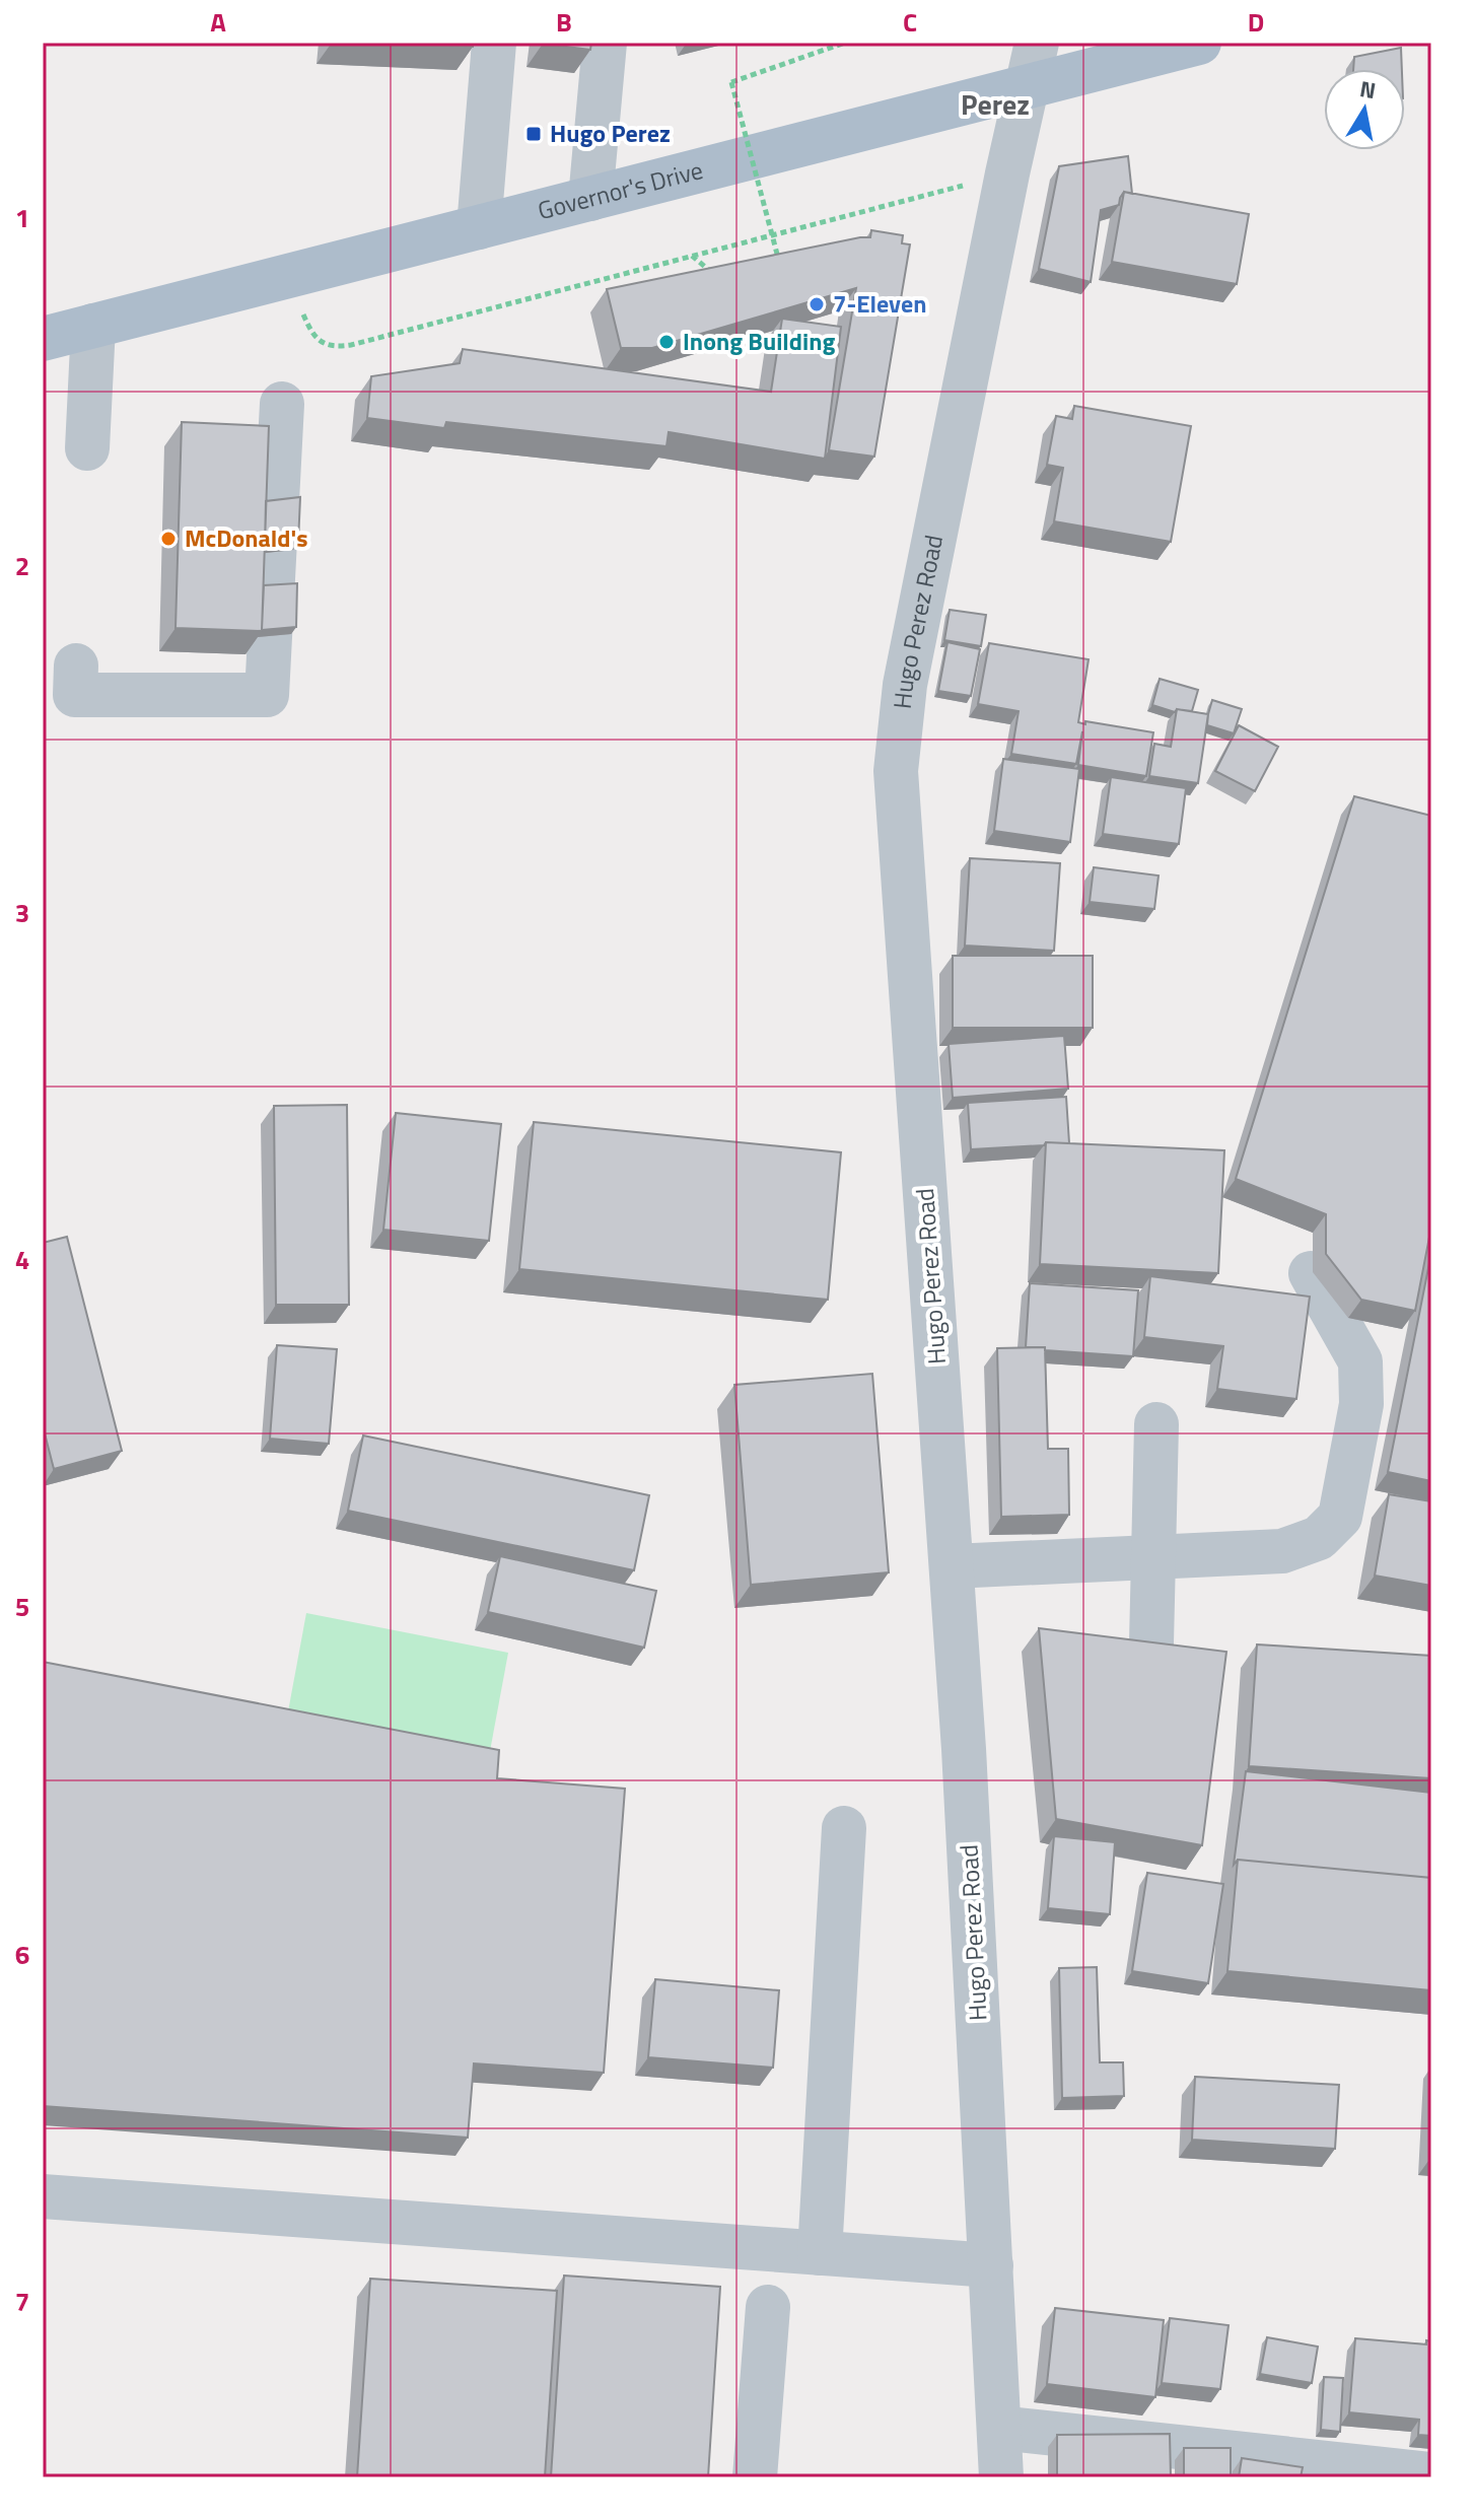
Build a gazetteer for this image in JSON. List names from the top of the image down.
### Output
{
  "streets": {
    "main road": ["Governor's Drive"],
    "street": ["Hugo Perez Road"]
  },
  "crossings": [
    ["Governor's Drive", "Hugo Perez Road"]
  ],
  "districts": ["Perez"],
  "places": {
    "transit": ["Hugo Perez"],
    "other": ["7-Eleven", "Inong Building", "McDonald's"]
  },
  "north": "top",
  "grid": {
    "columns": [
      "A",
      "B",
      "C",
      "D"
    ],
    "rows": [
      "1",
      "2",
      "3",
      "4",
      "5",
      "6",
      "7"
    ]
  }
}
